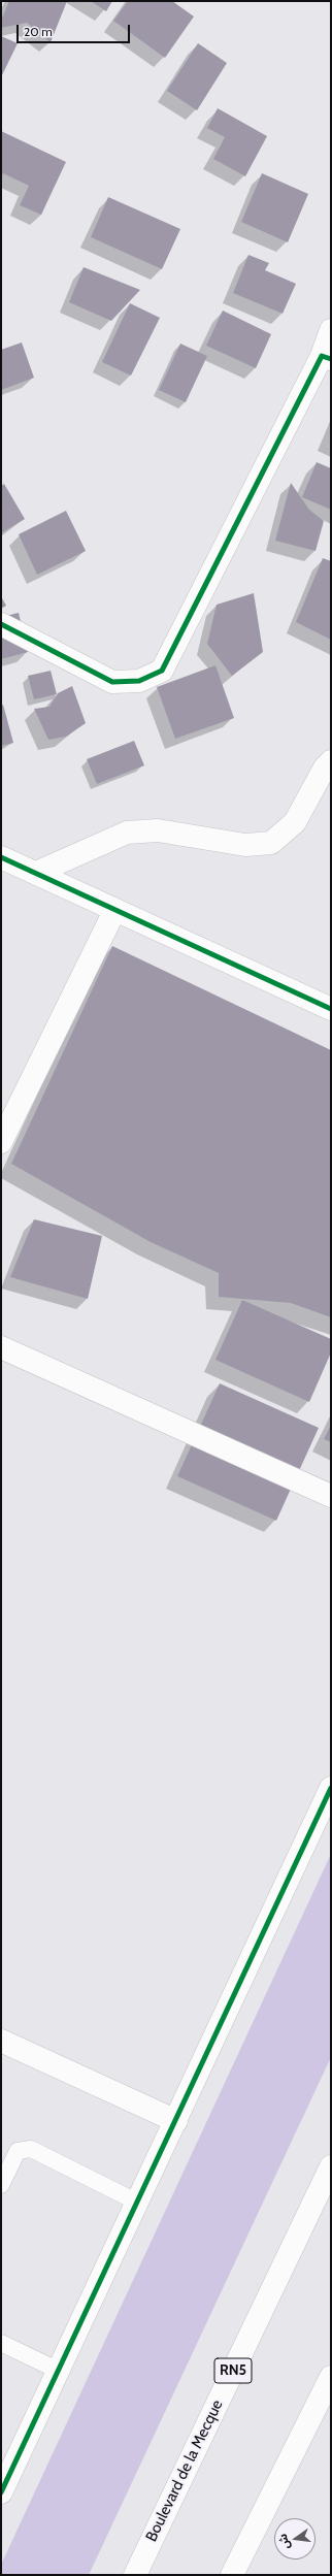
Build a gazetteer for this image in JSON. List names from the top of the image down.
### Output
{
  "streets": {
    "street": ["RN5", "Boulevard de la Mecque"]
  },
  "scale_bar": "20 m",
  "north": "left"
}
